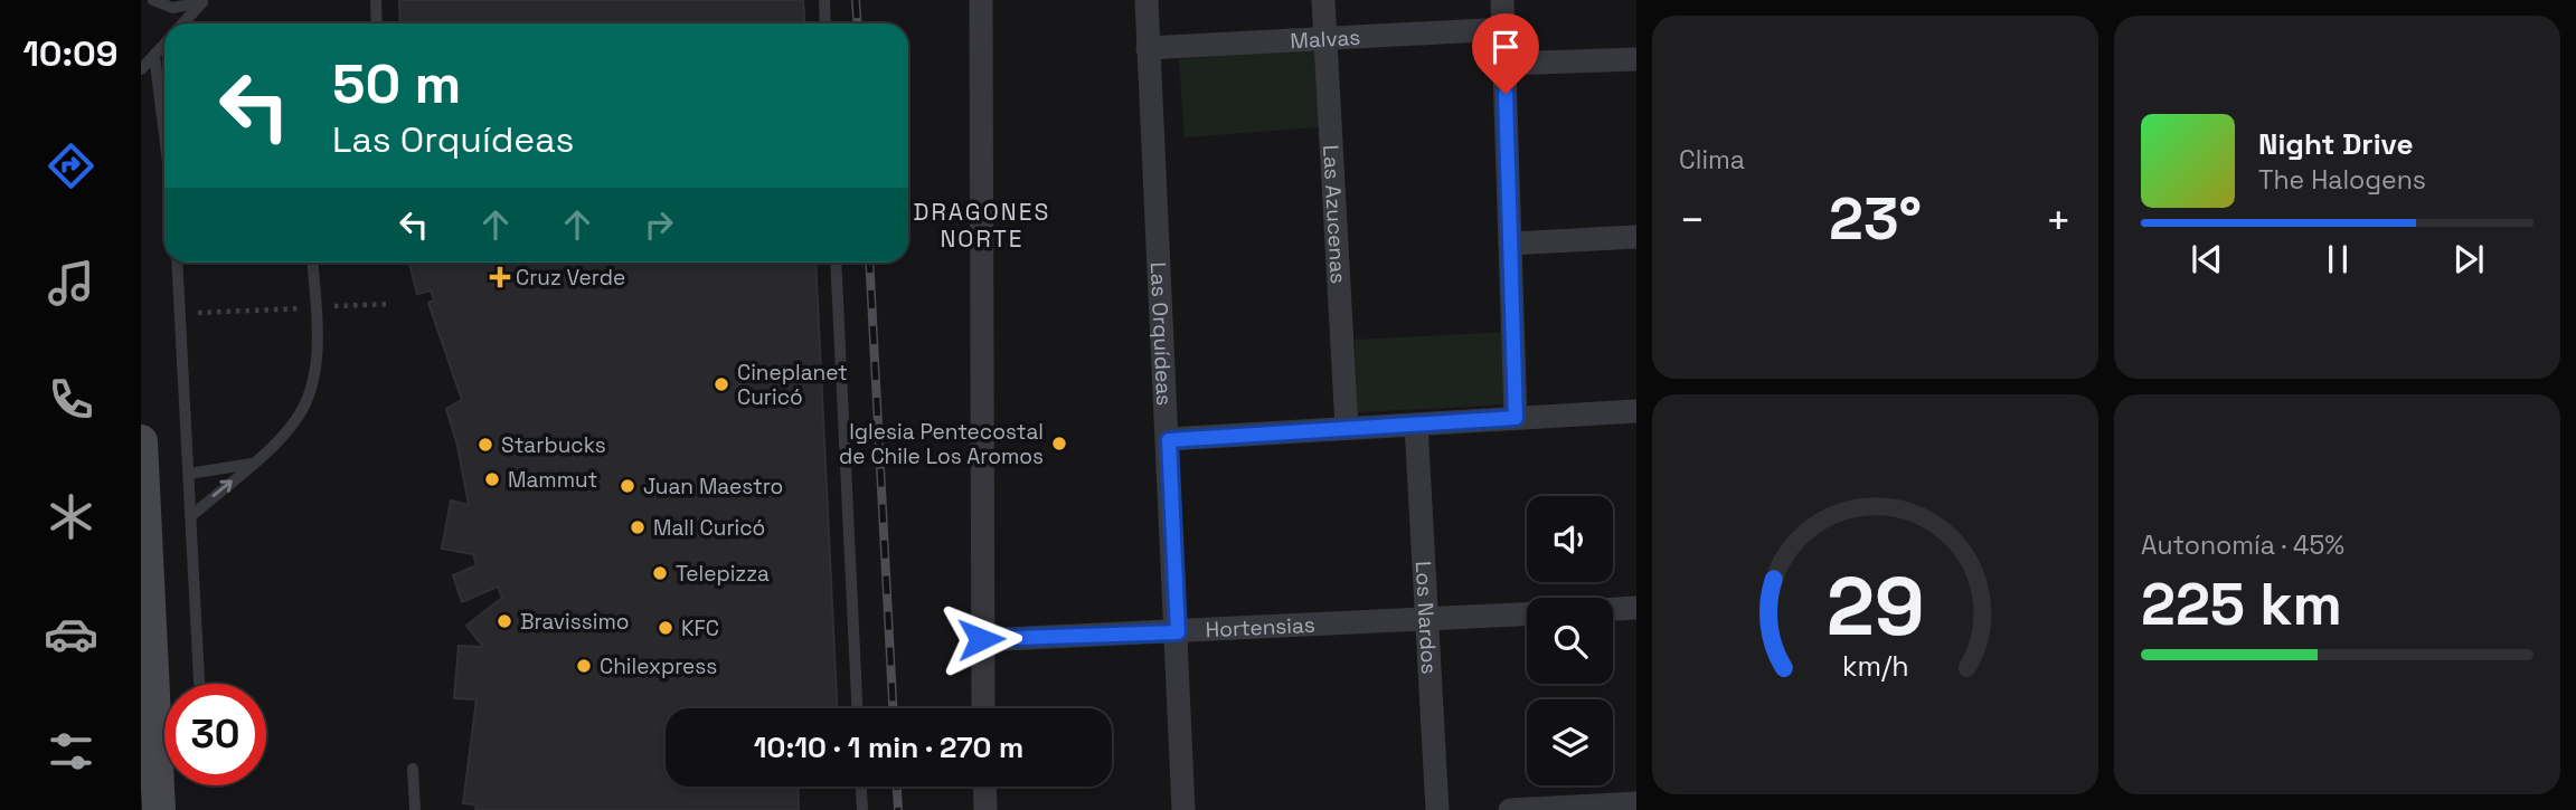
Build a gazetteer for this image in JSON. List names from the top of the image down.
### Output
{
  "streets": {
    "street": [
      "Malvas",
      "Las Azucenas",
      "Las Orquídeas",
      "Los Nardos",
      "Hortensias"
    ]
  },
  "crossings": [
    ["Malvas", "Las Azucenas"],
    ["Malvas", "Las Orquídeas"],
    ["Las Orquídeas", "Hortensias"],
    ["Los Nardos", "Hortensias"]
  ],
  "districts": ["DRAGONES NORTE"],
  "places": {
    "health": ["Cruz Verde"],
    "other": [
      "Cineplanet Curicó",
      "Iglesia Pentecostal de Chile Los Aromos",
      "Starbucks",
      "Mammut",
      "Juan Maestro",
      "Mall Curicó",
      "Telepizza",
      "Bravissimo",
      "KFC",
      "Chilexpress"
    ]
  },
  "page": {
    "tabs": "10:09",
    "tile": [
      "Clima",
      ["Autonomía · 45%", "225 km"]
    ],
    "turn": ["50 m", "Las Orquídeas"],
    "song": ["Night Drive", "The Halogens"],
    "heat": ["−", "23°", "+"],
    "limit": "30",
    "trip": "10:10 · 1 min · 270 m",
    "gauge": ["29", "km/h"]
  }
}
